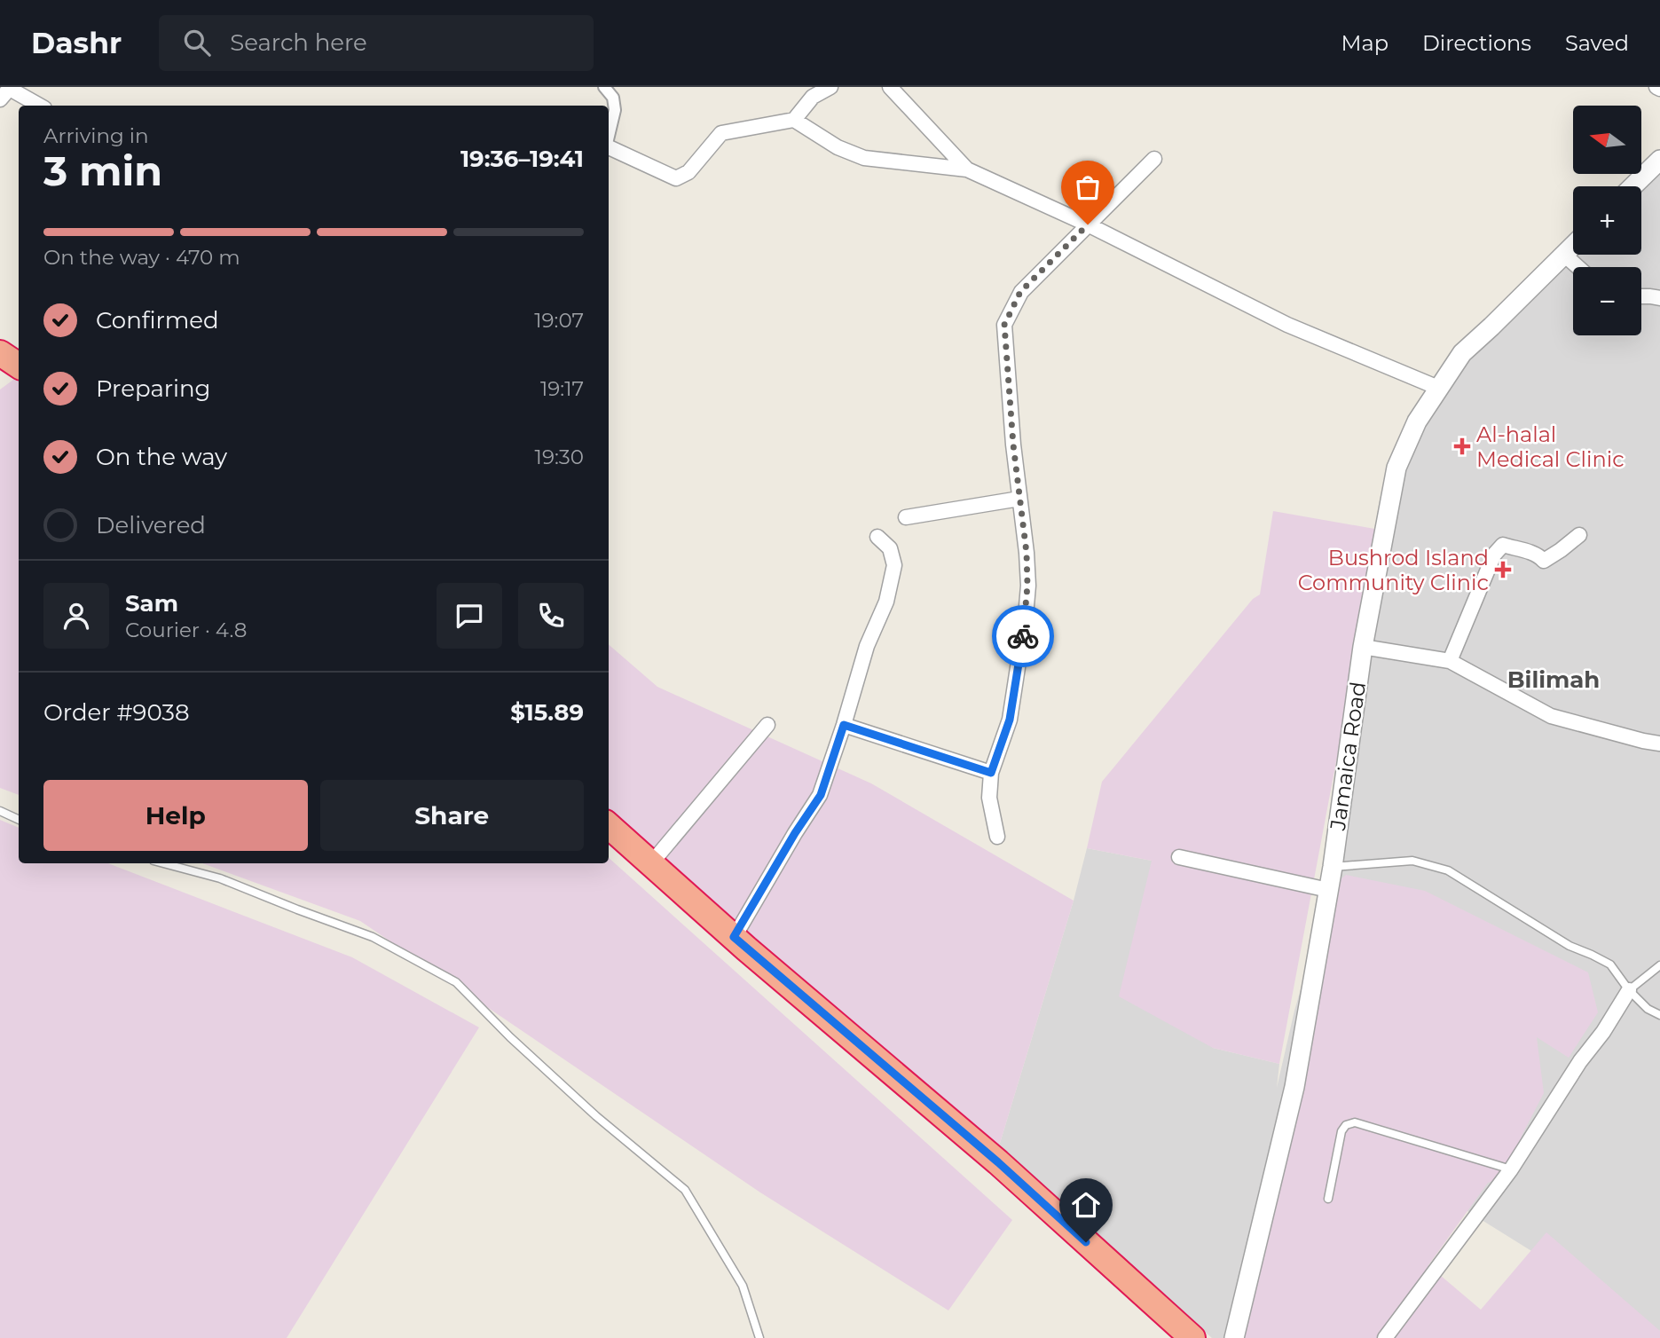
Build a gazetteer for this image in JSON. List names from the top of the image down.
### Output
{
  "streets": {
    "street": ["Jamaica Road"]
  },
  "districts": ["Bilimah"],
  "places": {
    "health": ["Al-halal Medical Clinic", "Bushrod Island Community Clinic"]
  },
  "north": "left",
  "page": {
    "header": "Dashr",
    "search": "Search here",
    "nav": ["Map", "Directions", "Saved"],
    "map_buttons": ["+", "−"],
    "heading": ["3 min", "Arriving in", "19:36–19:41"],
    "panel": [
      "Sam",
      "Courier · 4.8",
      "Order #9038",
      "$15.89"
    ],
    "bar": "On the way · 470 m",
    "list": [
      ["Confirmed", "19:07"],
      ["Preparing", "19:17"],
      ["On the way", "19:30"],
      "Delivered"
    ],
    "buttons": ["Help", "Share"]
  }
}
